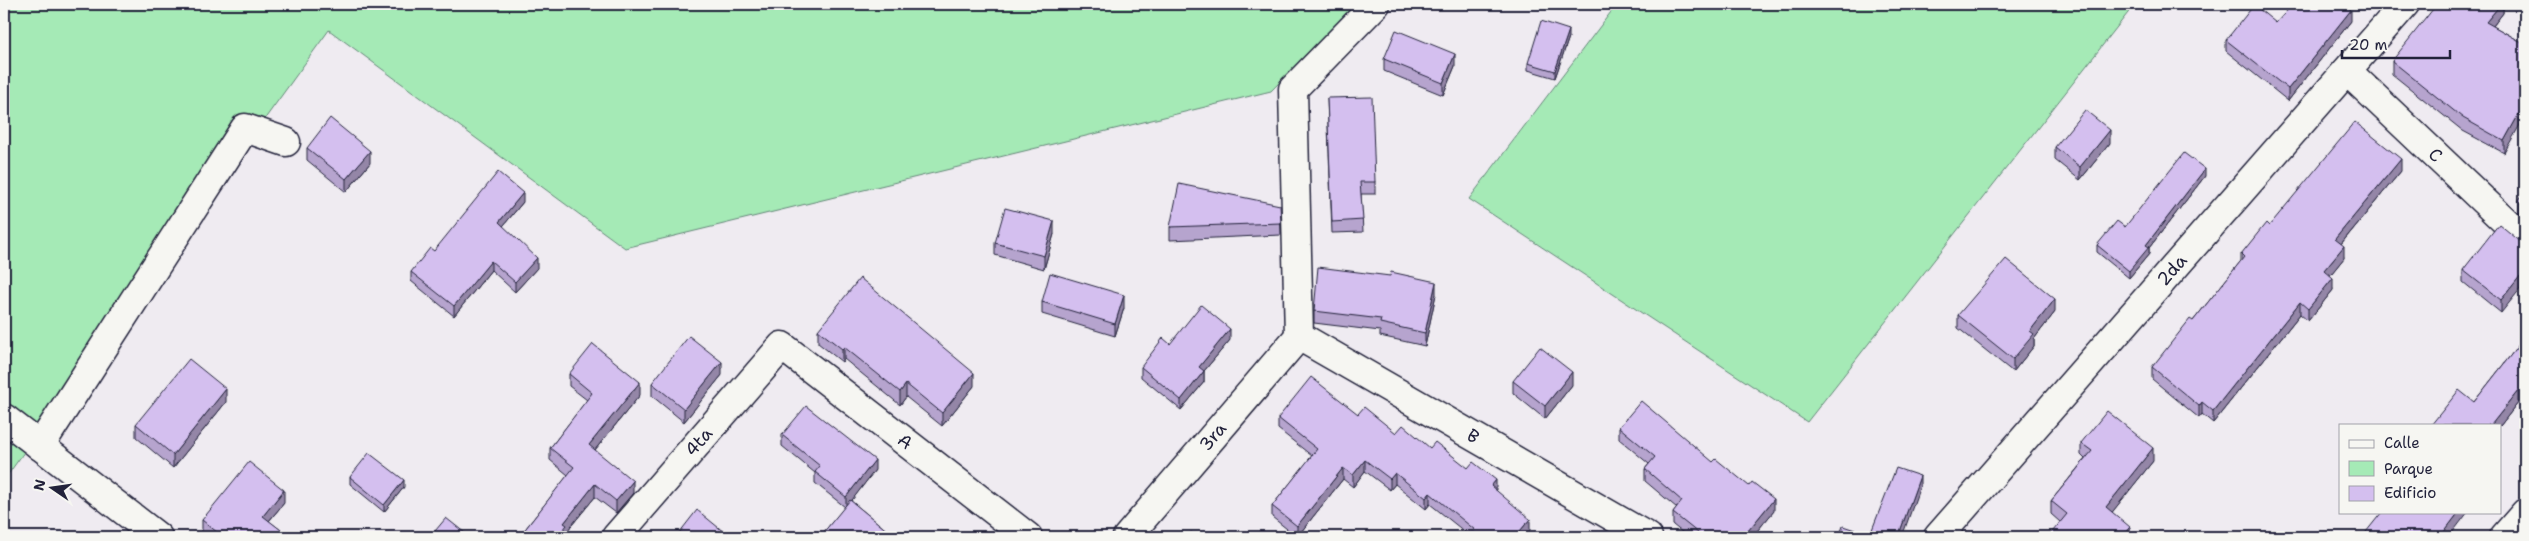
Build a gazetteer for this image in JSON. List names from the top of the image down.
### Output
{
  "streets": {
    "street": [
      "C",
      "2da",
      "3ra",
      "B",
      "4ta",
      "A"
    ]
  },
  "crossings": [
    ["C", "2da"],
    ["3ra", "B"],
    ["4ta", "A"]
  ],
  "legend": ["Calle", "Parque", "Edificio"],
  "scale_bar": "20 m",
  "north": "left"
}
